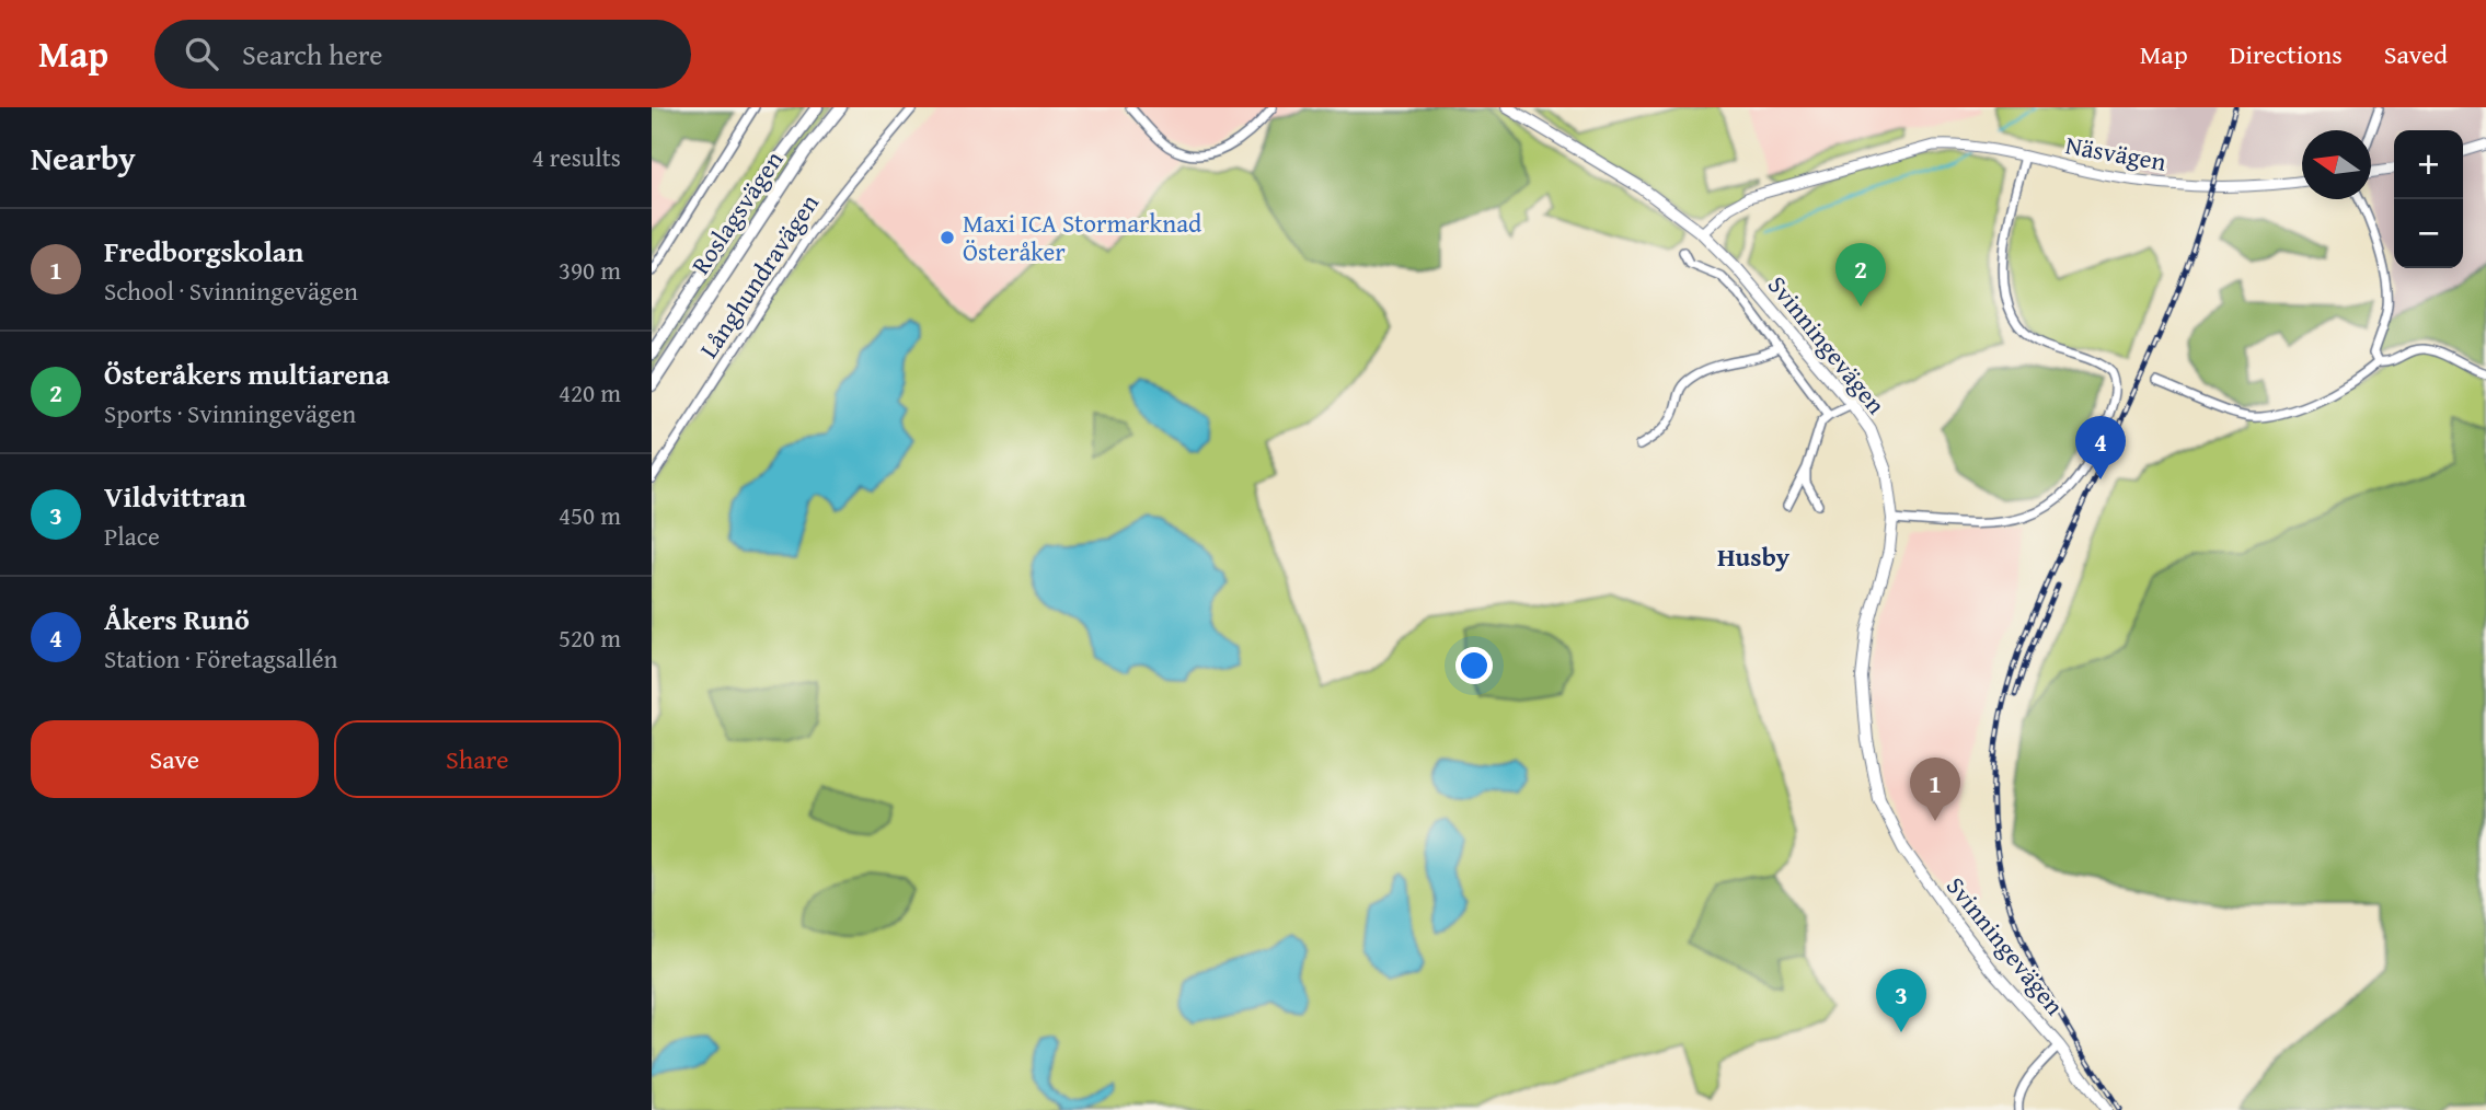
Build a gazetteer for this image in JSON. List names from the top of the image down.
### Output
{
  "streets": {
    "main road": ["Roslagsvägen", "Svinningevägen"],
    "street": ["Näsvägen", "Långhundravägen"]
  },
  "crossings": [
    ["Näsvägen", "Svinningevägen"]
  ],
  "districts": ["Husby"],
  "places": ["Maxi ICA Stormarknad Österåker"],
  "north": "left",
  "page": {
    "header": "Map",
    "search": "Search here",
    "nav": ["Map", "Directions", "Saved"],
    "heading": ["Nearby", "4 results"],
    "map_buttons": ["+", "−"],
    "list": [
      {
        "mark": "1",
        "name": "Fredborgskolan",
        "note": "School · Svinningevägen",
        "value": "390 m"
      },
      {
        "mark": "2",
        "name": "Österåkers multiarena",
        "note": "Sports · Svinningevägen",
        "value": "420 m"
      },
      {
        "mark": "3",
        "name": "Vildvittran",
        "note": "Place",
        "value": "450 m"
      },
      {
        "mark": "4",
        "name": "Åkers Runö",
        "note": "Station · Företagsallén",
        "value": "520 m"
      }
    ],
    "pins": [
      "2",
      "4",
      "1",
      "3"
    ],
    "buttons": ["Save", "Share"]
  }
}
